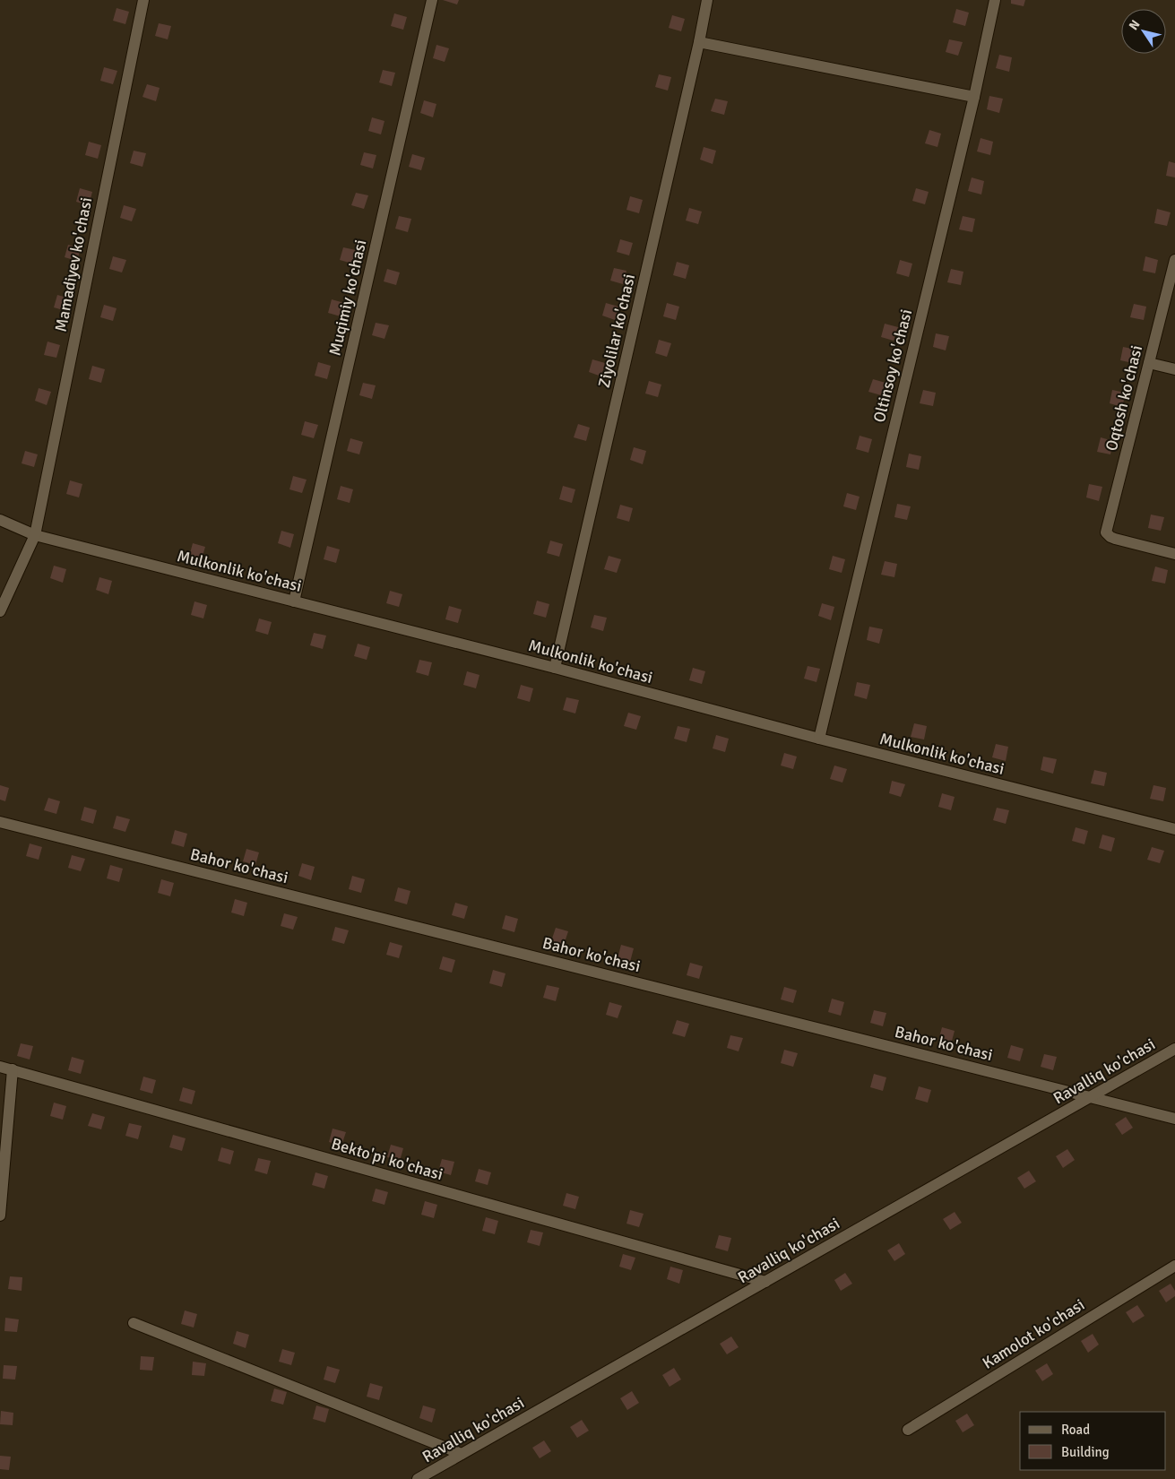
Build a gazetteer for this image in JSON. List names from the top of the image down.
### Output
{
  "streets": {
    "street": [
      "Mamadiyev ko'chasi",
      "Muqimiy ko'chasi",
      "Ziyolilar ko'chasi",
      "Oltinsoy ko'chasi",
      "Oqtosh ko'chasi",
      "Mulkonlik ko'chasi",
      "Bahor ko'chasi",
      "Ravalliq ko'chasi",
      "Bekto'pi ko'chasi",
      "Kamolot ko'chasi"
    ]
  },
  "crossings": [
    ["Mamadiyev ko'chasi", "Mulkonlik ko'chasi"],
    ["Muqimiy ko'chasi", "Mulkonlik ko'chasi"],
    ["Ziyolilar ko'chasi", "Mulkonlik ko'chasi"],
    ["Oltinsoy ko'chasi", "Mulkonlik ko'chasi"],
    ["Bahor ko'chasi", "Ravalliq ko'chasi"],
    ["Ravalliq ko'chasi", "Bekto'pi ko'chasi"]
  ],
  "legend": ["Road", "Building"],
  "north": "top left"
}
